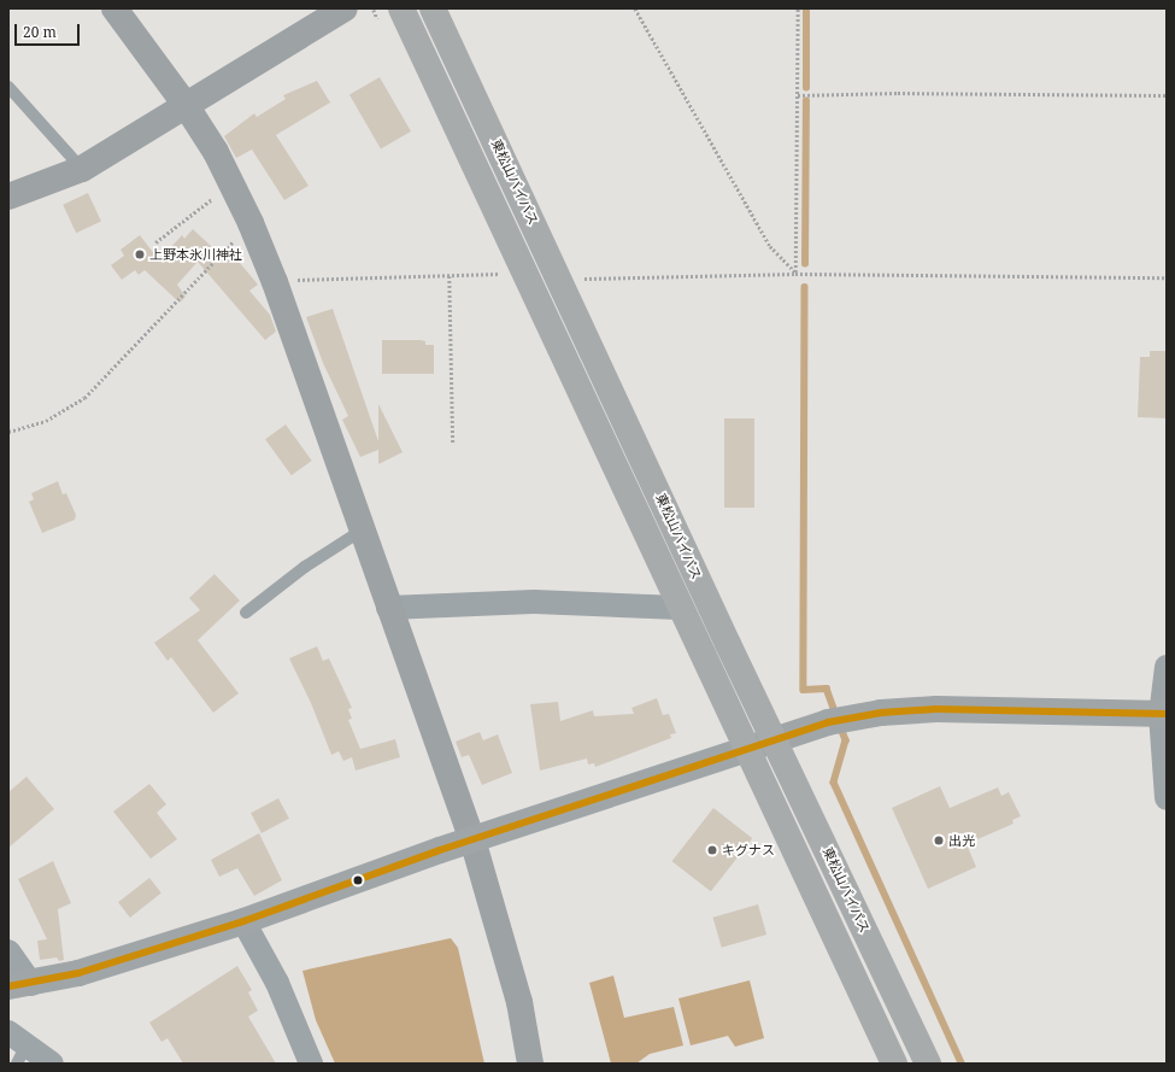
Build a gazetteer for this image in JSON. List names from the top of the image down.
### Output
{
  "streets": {
    "highway": ["東松山バイパス"]
  },
  "places": ["上野本氷川神社", "出光", "キグナス"],
  "scale_bar": "20 m"
}
